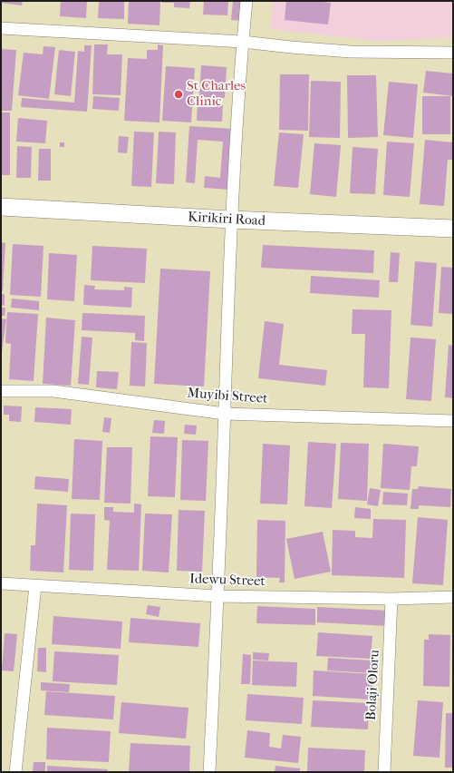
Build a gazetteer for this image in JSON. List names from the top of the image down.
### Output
{
  "streets": {
    "main road": ["Kirikiri Road"],
    "street": ["Muyibi Street", "Idewu Street", "Bolaji Oloru"]
  },
  "crossings": [
    ["Idewu Street", "Bolaji Oloru"]
  ],
  "places": ["St Charles Clinic"]
}
